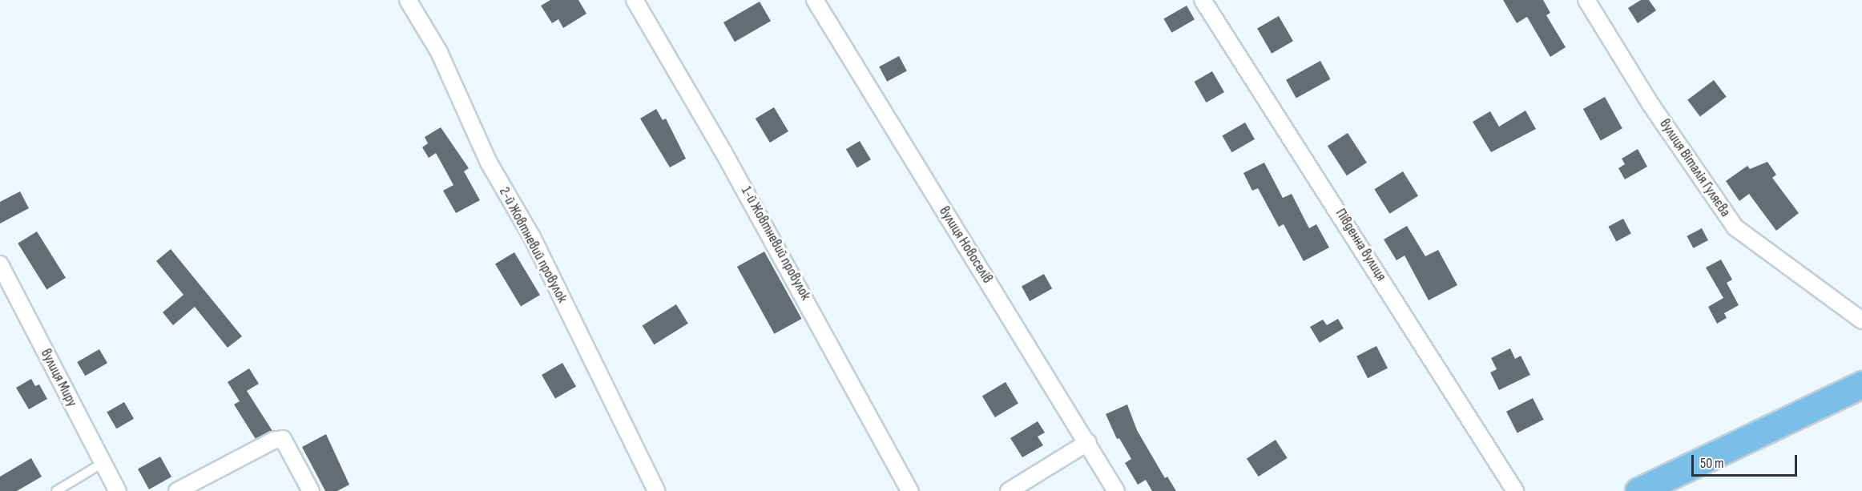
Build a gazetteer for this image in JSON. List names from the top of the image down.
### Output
{
  "streets": {
    "street": [
      "вулиця Віталія Гуляєва",
      "1-й Жовтневий провулок",
      "2-й Жовтневий провулок",
      "вулиця Новоселів",
      "Південна вулиця",
      "вулиця Миру"
    ]
  },
  "scale_bar": "50 m"
}
